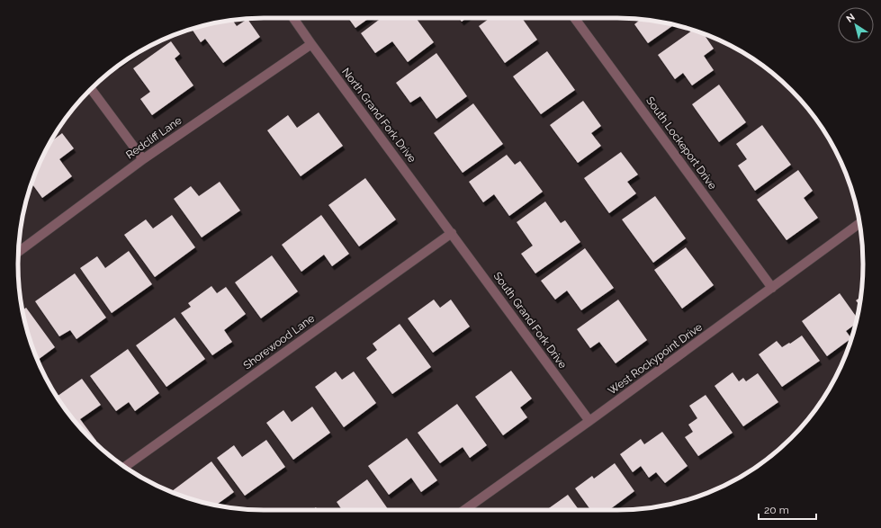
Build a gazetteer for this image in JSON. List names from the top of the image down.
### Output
{
  "streets": {
    "street": [
      "North Grand Fork Drive",
      "Redcliff Lane",
      "South Lockeport Drive",
      "South Grand Fork Drive",
      "Shorewood Lane",
      "West Rockypoint Drive"
    ]
  },
  "crossings": [
    ["North Grand Fork Drive", "Redcliff Lane"],
    ["North Grand Fork Drive", "South Grand Fork Drive"],
    ["North Grand Fork Drive", "Shorewood Lane"],
    ["South Lockeport Drive", "West Rockypoint Drive"],
    ["South Grand Fork Drive", "Shorewood Lane"],
    ["South Grand Fork Drive", "West Rockypoint Drive"]
  ],
  "scale_bar": "20 m",
  "north": "top left"
}
